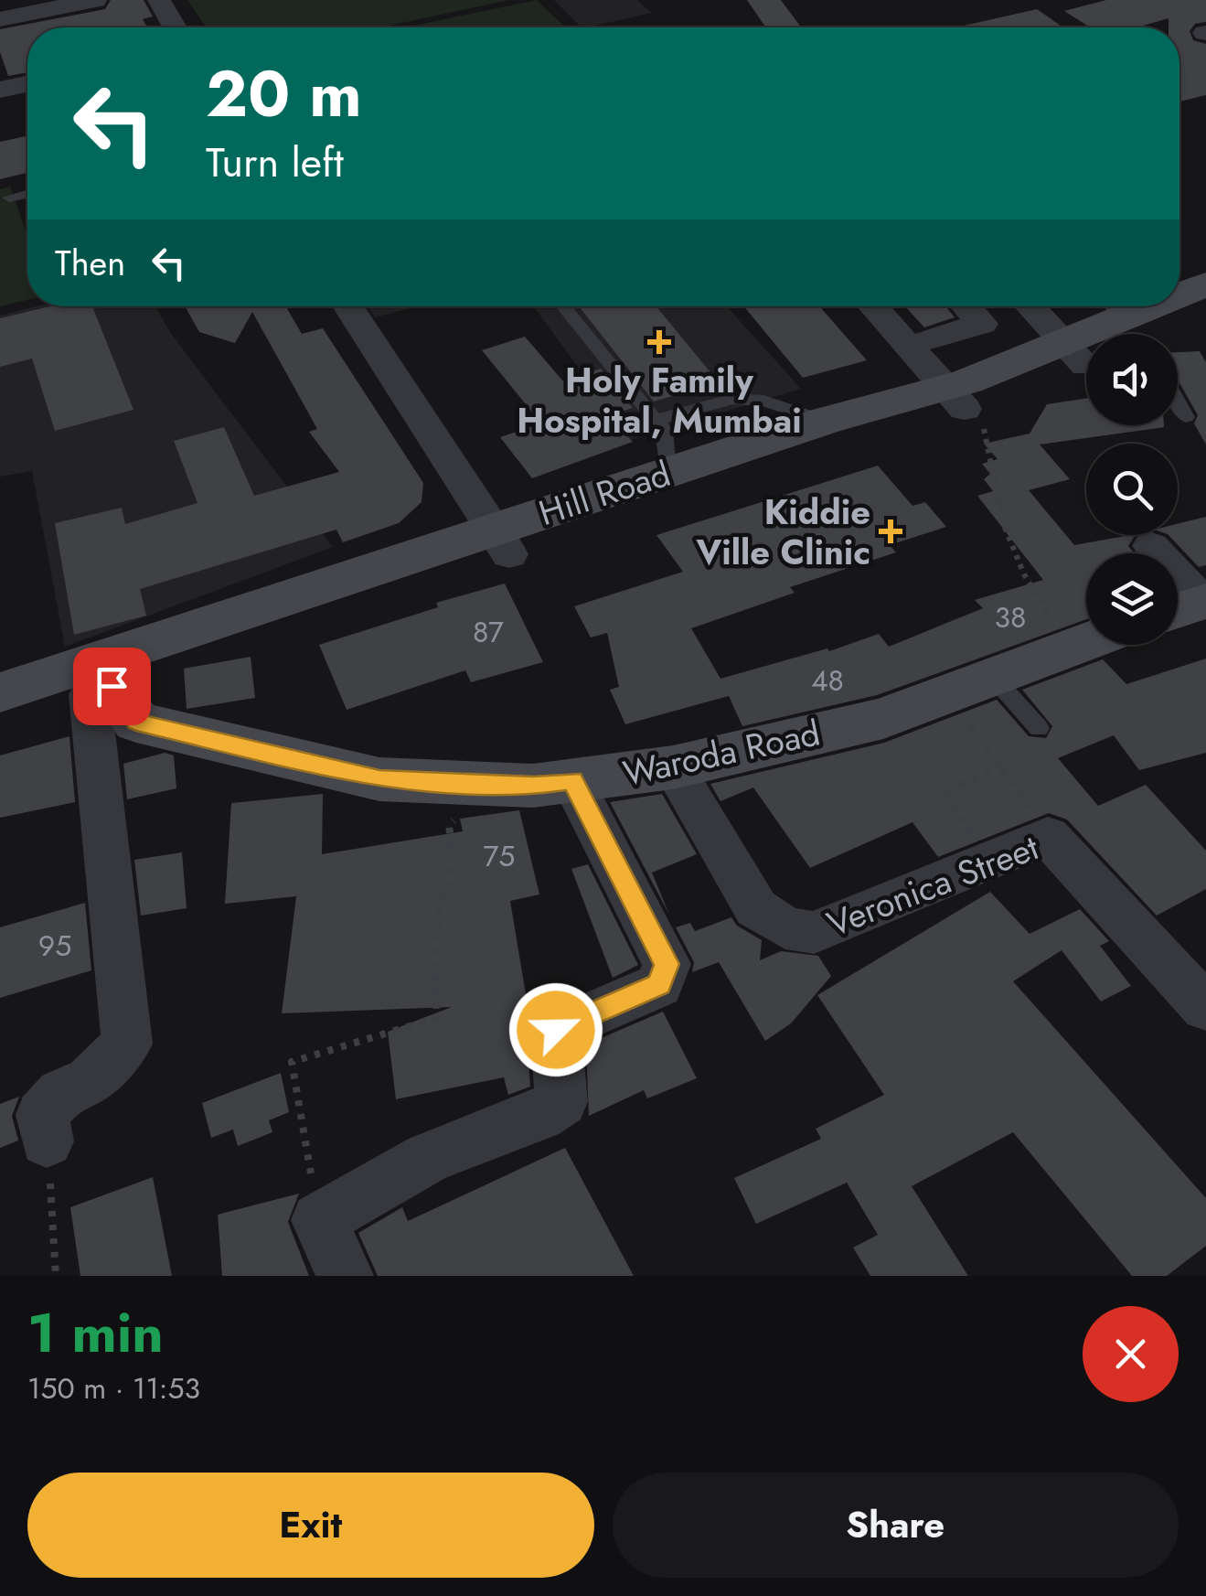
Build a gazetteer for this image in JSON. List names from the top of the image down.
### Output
{
  "streets": {
    "main road": ["Hill Road", "Waroda Road"],
    "street": ["Veronica Street"]
  },
  "crossings": [
    ["Hill Road", "Waroda Road"],
    ["Waroda Road", "Veronica Street"]
  ],
  "places": {
    "health": ["Holy Family Hospital, Mumbai", "Kiddie Ville Clinic"]
  },
  "house_numbers": [
    "38",
    "87",
    "48",
    "75",
    "95"
  ],
  "page": {
    "turn": ["20 m", "Turn left"],
    "then": "Then",
    "heading": ["1 min", "150 m · 11:53"],
    "buttons": ["Exit", "Share"]
  }
}
